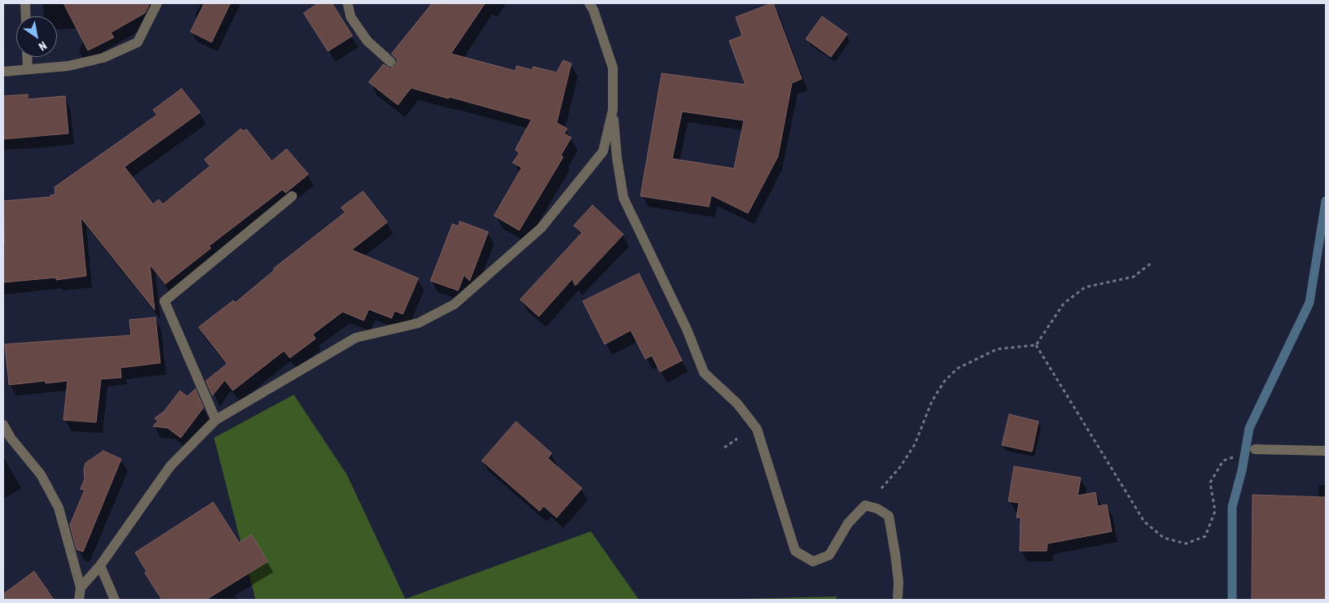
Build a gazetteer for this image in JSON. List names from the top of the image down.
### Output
{
  "north": "bottom right"
}
